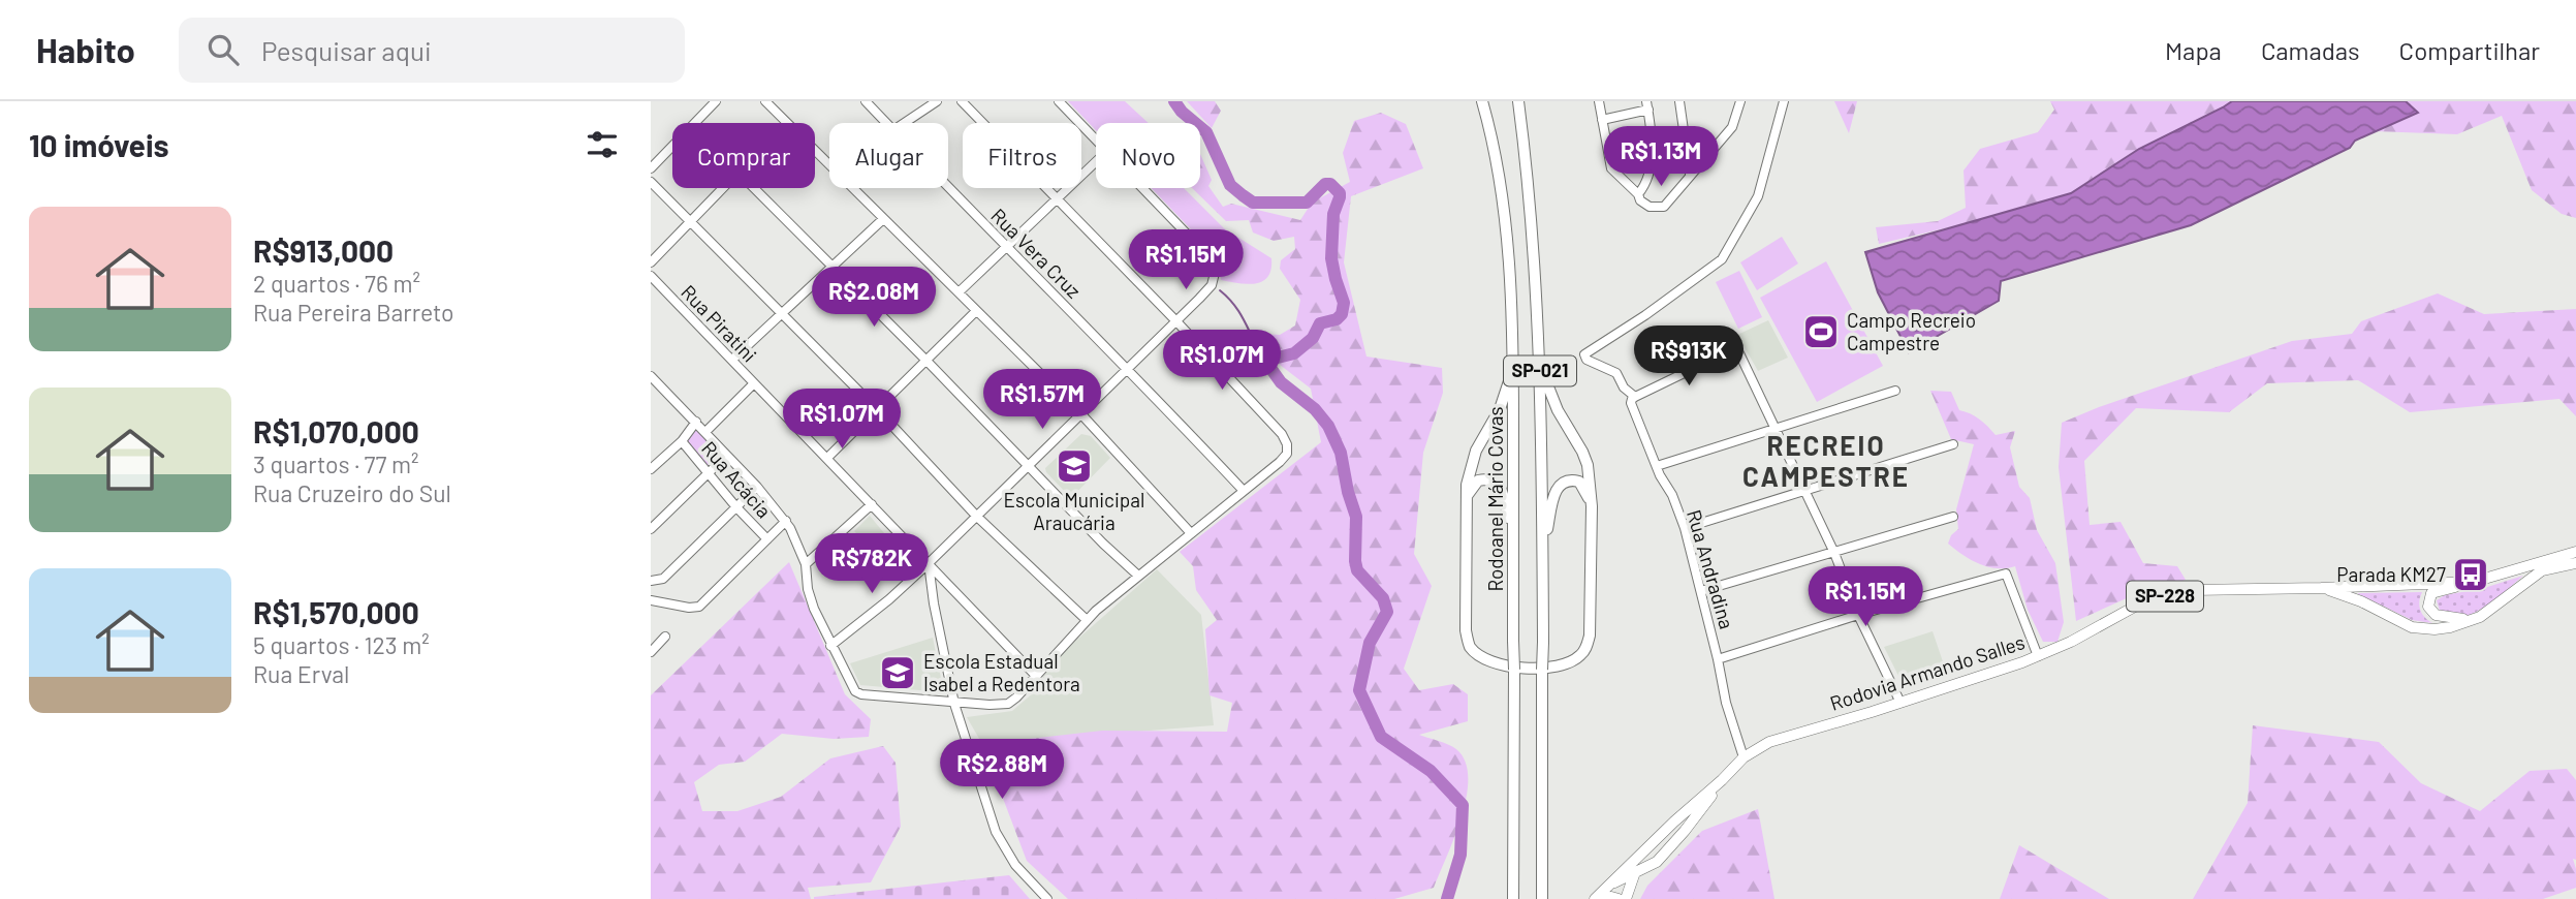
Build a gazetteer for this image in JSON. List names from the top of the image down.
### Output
{
  "streets": {
    "highway": ["SP-021", "Rodoanel Mário Covas"],
    "main road": ["SP-228", "Rodovia Armando Salles"],
    "street": [
      "Rua Vera Cruz",
      "Rua Piratini",
      "Rua Acácia",
      "Rua Andradina"
    ]
  },
  "crossings": [
    ["Rua Andradina", "Rodovia Armando Salles"]
  ],
  "districts": ["RECREIO CAMPESTRE"],
  "places": {
    "sports": ["Campo Recreio Campestre"],
    "school or university": ["Escola Municipal Araucária", "Escola Estadual Isabel a Redentora"],
    "bus stop": ["Parada KM27"]
  },
  "page": {
    "header": "Habito",
    "search": "Pesquisar aqui",
    "nav": ["Mapa", "Camadas", "Compartilhar"],
    "heading": "10 imóveis",
    "chip": [
      "Comprar",
      "Alugar",
      "Filtros",
      "Novo"
    ],
    "price": [
      "R$1.13M",
      "R$1.15M",
      "R$2.08M",
      "R$913K",
      "R$1.07M",
      "R$1.57M",
      "R$1.07M",
      "R$782K",
      "R$1.15M",
      "R$2.88M"
    ],
    "list": [
      {
        "name": "R$913,000",
        "note": "2 quartos · 76 m² · Rua Pereira Barreto"
      },
      {
        "name": "R$1,070,000",
        "note": "3 quartos · 77 m² · Rua Cruzeiro do Sul"
      },
      {
        "name": "R$1,570,000",
        "note": "5 quartos · 123 m² · Rua Erval"
      }
    ]
  }
}
